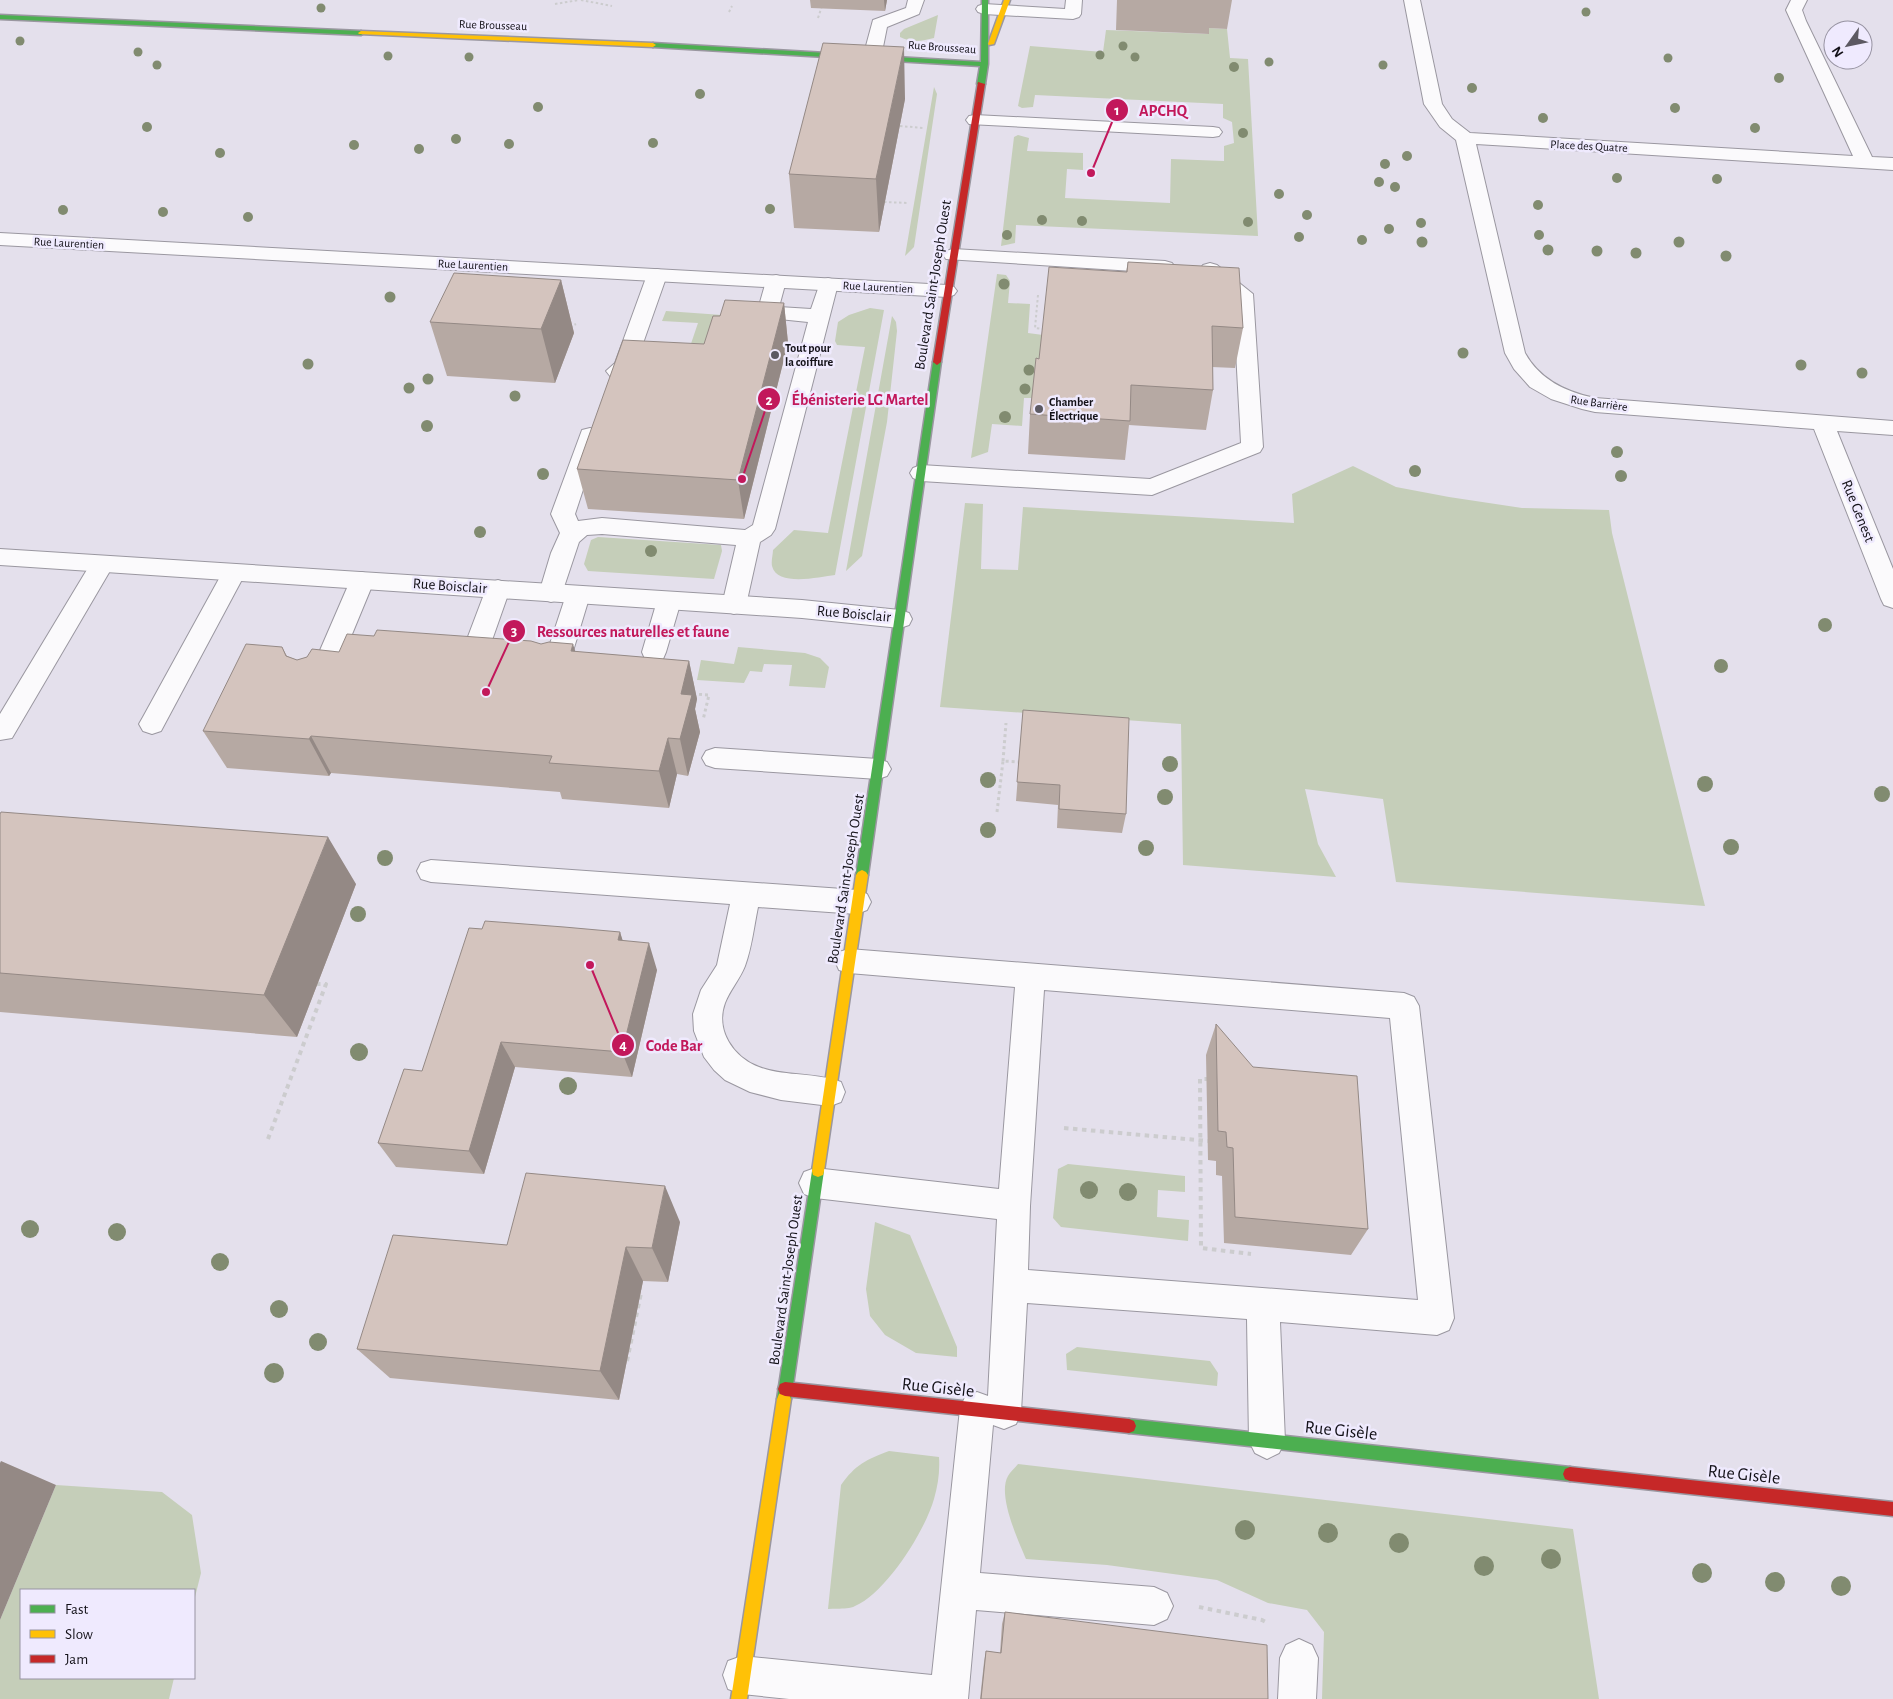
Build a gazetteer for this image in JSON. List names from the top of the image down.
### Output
{
  "streets": {
    "main road": ["Rue Brousseau", "Boulevard Saint-Joseph Ouest", "Rue Gisèle"],
    "street": [
      "Place des Quatre",
      "Rue Laurentien",
      "Rue Barrière",
      "Rue Genest",
      "Rue Boisclair"
    ]
  },
  "crossings": [
    ["Rue Brousseau", "Boulevard Saint-Joseph Ouest"],
    ["Place des Quatre", "Rue Barrière"],
    ["Rue Laurentien", "Boulevard Saint-Joseph Ouest"],
    ["Boulevard Saint-Joseph Ouest", "Rue Boisclair"],
    ["Boulevard Saint-Joseph Ouest", "Rue Gisèle"],
    ["Rue Barrière", "Rue Genest"]
  ],
  "places": [
    "APCHQ",
    "Tout pour la coiffure",
    "Chamber Électrique",
    "Ébénisterie LG Martel",
    "Ressources naturelles et faune",
    "Code Bar"
  ],
  "legend": ["Fast", "Slow", "Jam"],
  "north": "bottom left"
}
